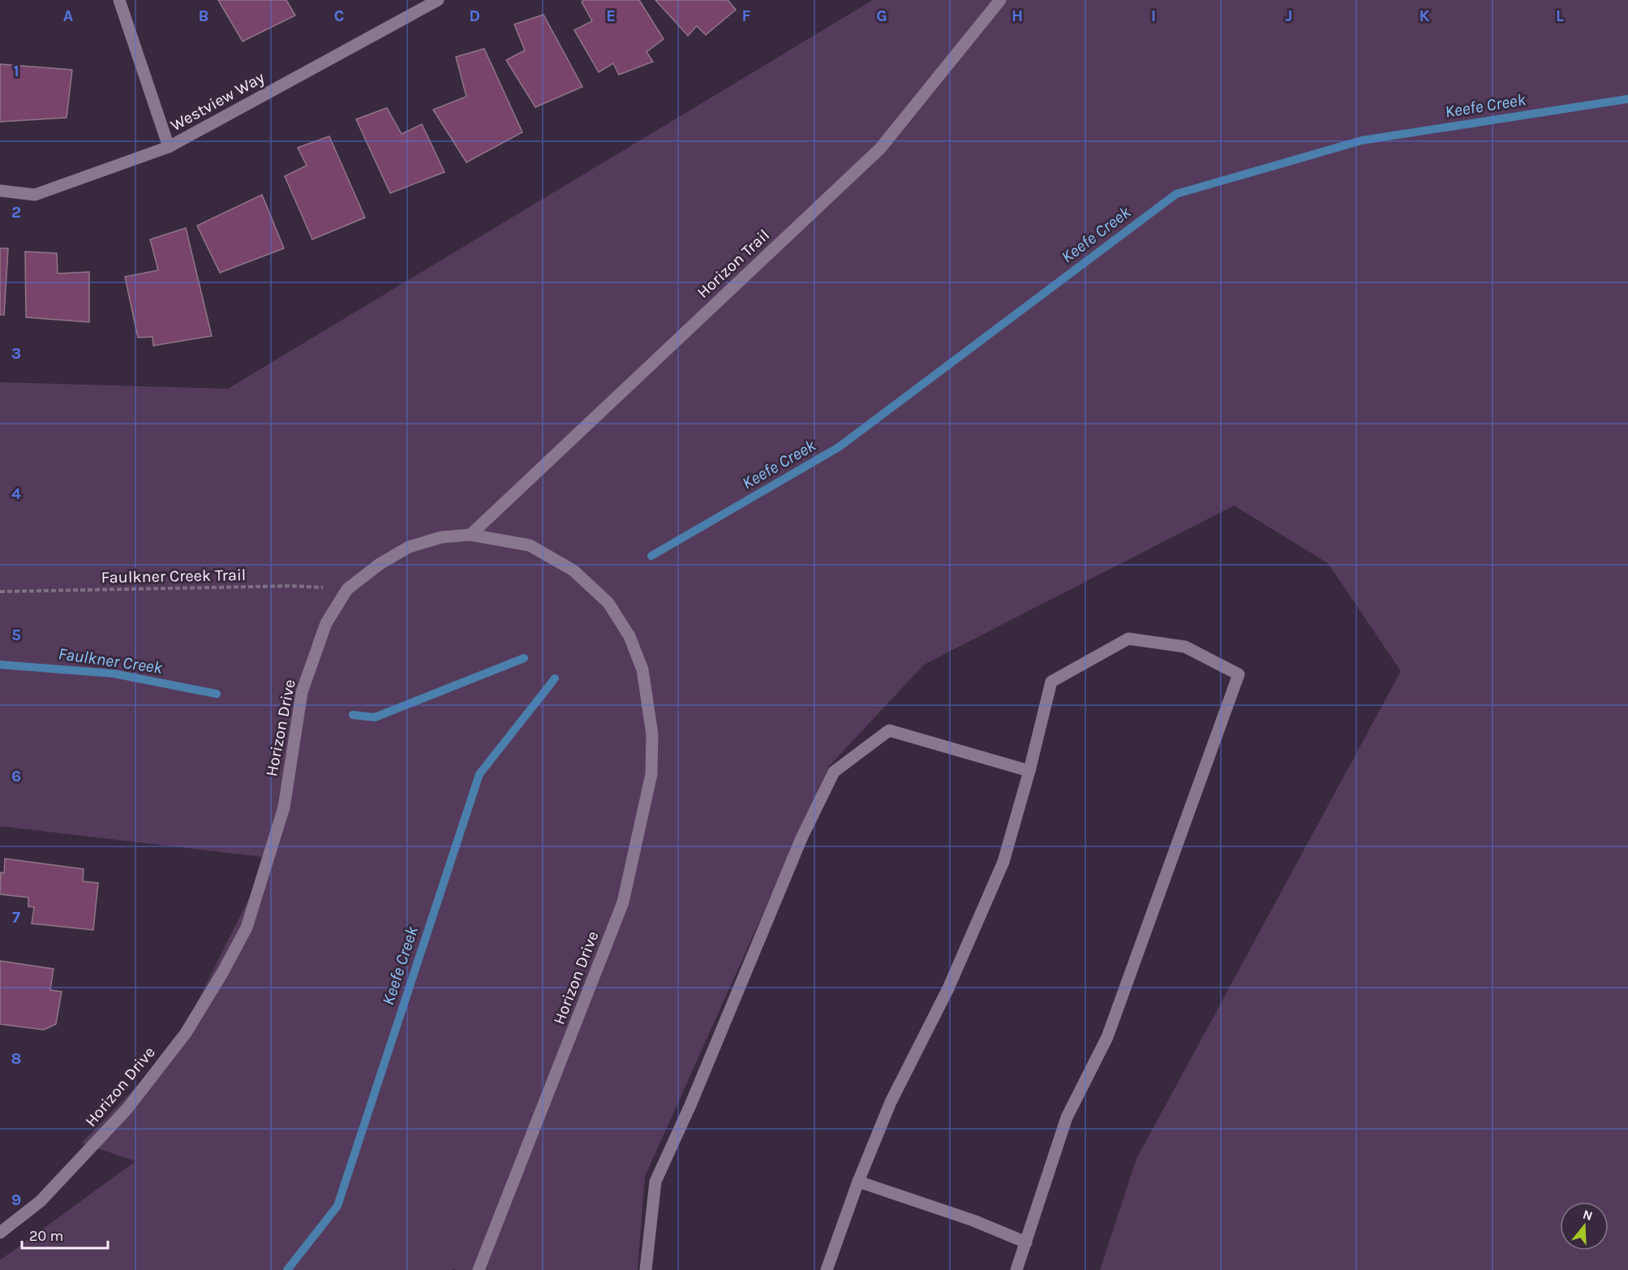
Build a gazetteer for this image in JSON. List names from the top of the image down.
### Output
{
  "streets": {
    "street": ["Westview Way", "Horizon Trail", "Horizon Drive"],
    "path": ["Faulkner Creek Trail"]
  },
  "crossings": [
    ["Horizon Trail", "Horizon Drive"],
    ["Faulkner Creek Trail", "Horizon Drive"]
  ],
  "water": ["Keefe Creek", "Faulkner Creek"],
  "scale_bar": "20 m",
  "north": "top",
  "grid": {
    "columns": [
      "A",
      "B",
      "C",
      "D",
      "E",
      "F",
      "G",
      "H",
      "I",
      "J",
      "K",
      "L"
    ],
    "rows": [
      "1",
      "2",
      "3",
      "4",
      "5",
      "6",
      "7",
      "8",
      "9"
    ]
  }
}
